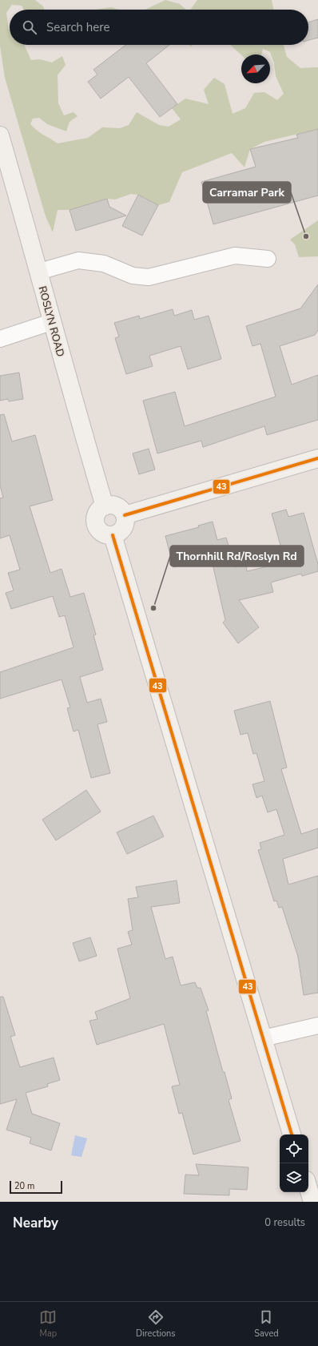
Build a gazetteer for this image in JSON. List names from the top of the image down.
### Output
{
  "streets": {
    "street": ["ROSLYN ROAD"]
  },
  "places": ["Carramar Park", "Thornhill Rd/Roslyn Rd"],
  "lines": ["transit line 43"],
  "scale_bar": "20 m",
  "north": "bottom left",
  "page": {
    "search": "Search here",
    "scale": "20 m",
    "heading": ["Nearby", "0 results"],
    "nav": ["Map", "Directions", "Saved"]
  }
}
